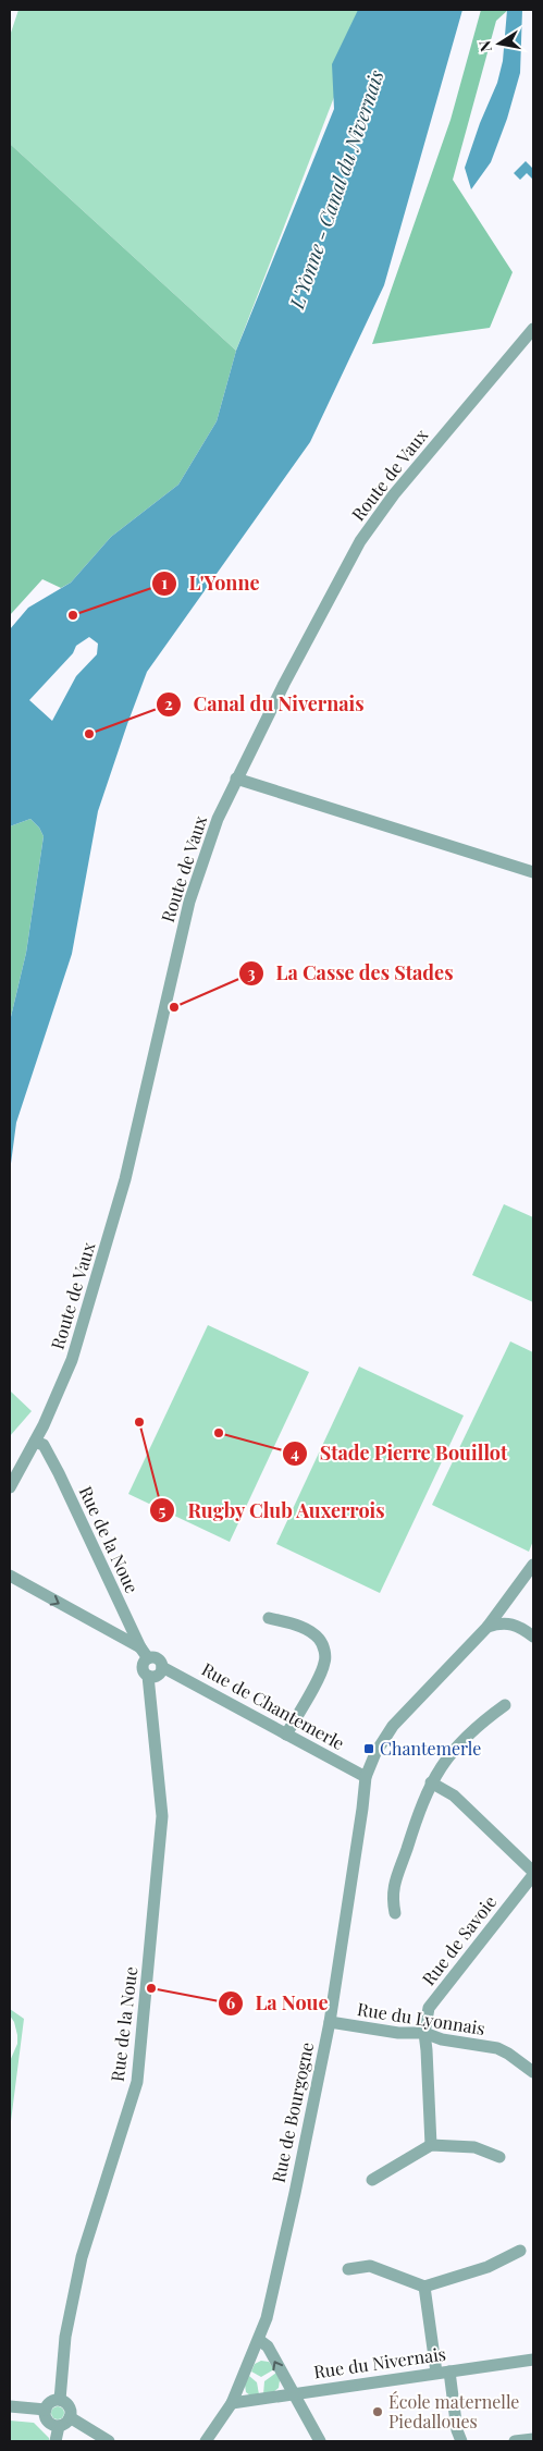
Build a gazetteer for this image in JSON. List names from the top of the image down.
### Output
{
  "streets": {
    "street": [
      "Route de Vaux",
      "Rue de la Noue",
      "Rue de Chantemerle",
      "Rue de Savoie",
      "Rue du Lyonnais",
      "Rue de Bourgogne",
      "Rue du Nivernais"
    ]
  },
  "crossings": [
    ["Route de Vaux", "Rue de la Noue"],
    ["Rue de la Noue", "Rue de Chantemerle"],
    ["Rue de Chantemerle", "Rue de Bourgogne"],
    ["Rue de Savoie", "Rue du Lyonnais"],
    ["Rue du Lyonnais", "Rue de Bourgogne"],
    ["Rue de Bourgogne", "Rue du Nivernais"]
  ],
  "water": ["L'Yonne - Canal du Nivernais"],
  "places": {
    "other": [
      "L'Yonne",
      "Canal du Nivernais",
      "La Casse des Stades",
      "Rugby Club Auxerrois",
      "Stade Pierre Bouillot",
      "La Noue",
      "École maternelle Piedalloues"
    ],
    "transit": ["Chantemerle"]
  },
  "north": "left"
}
